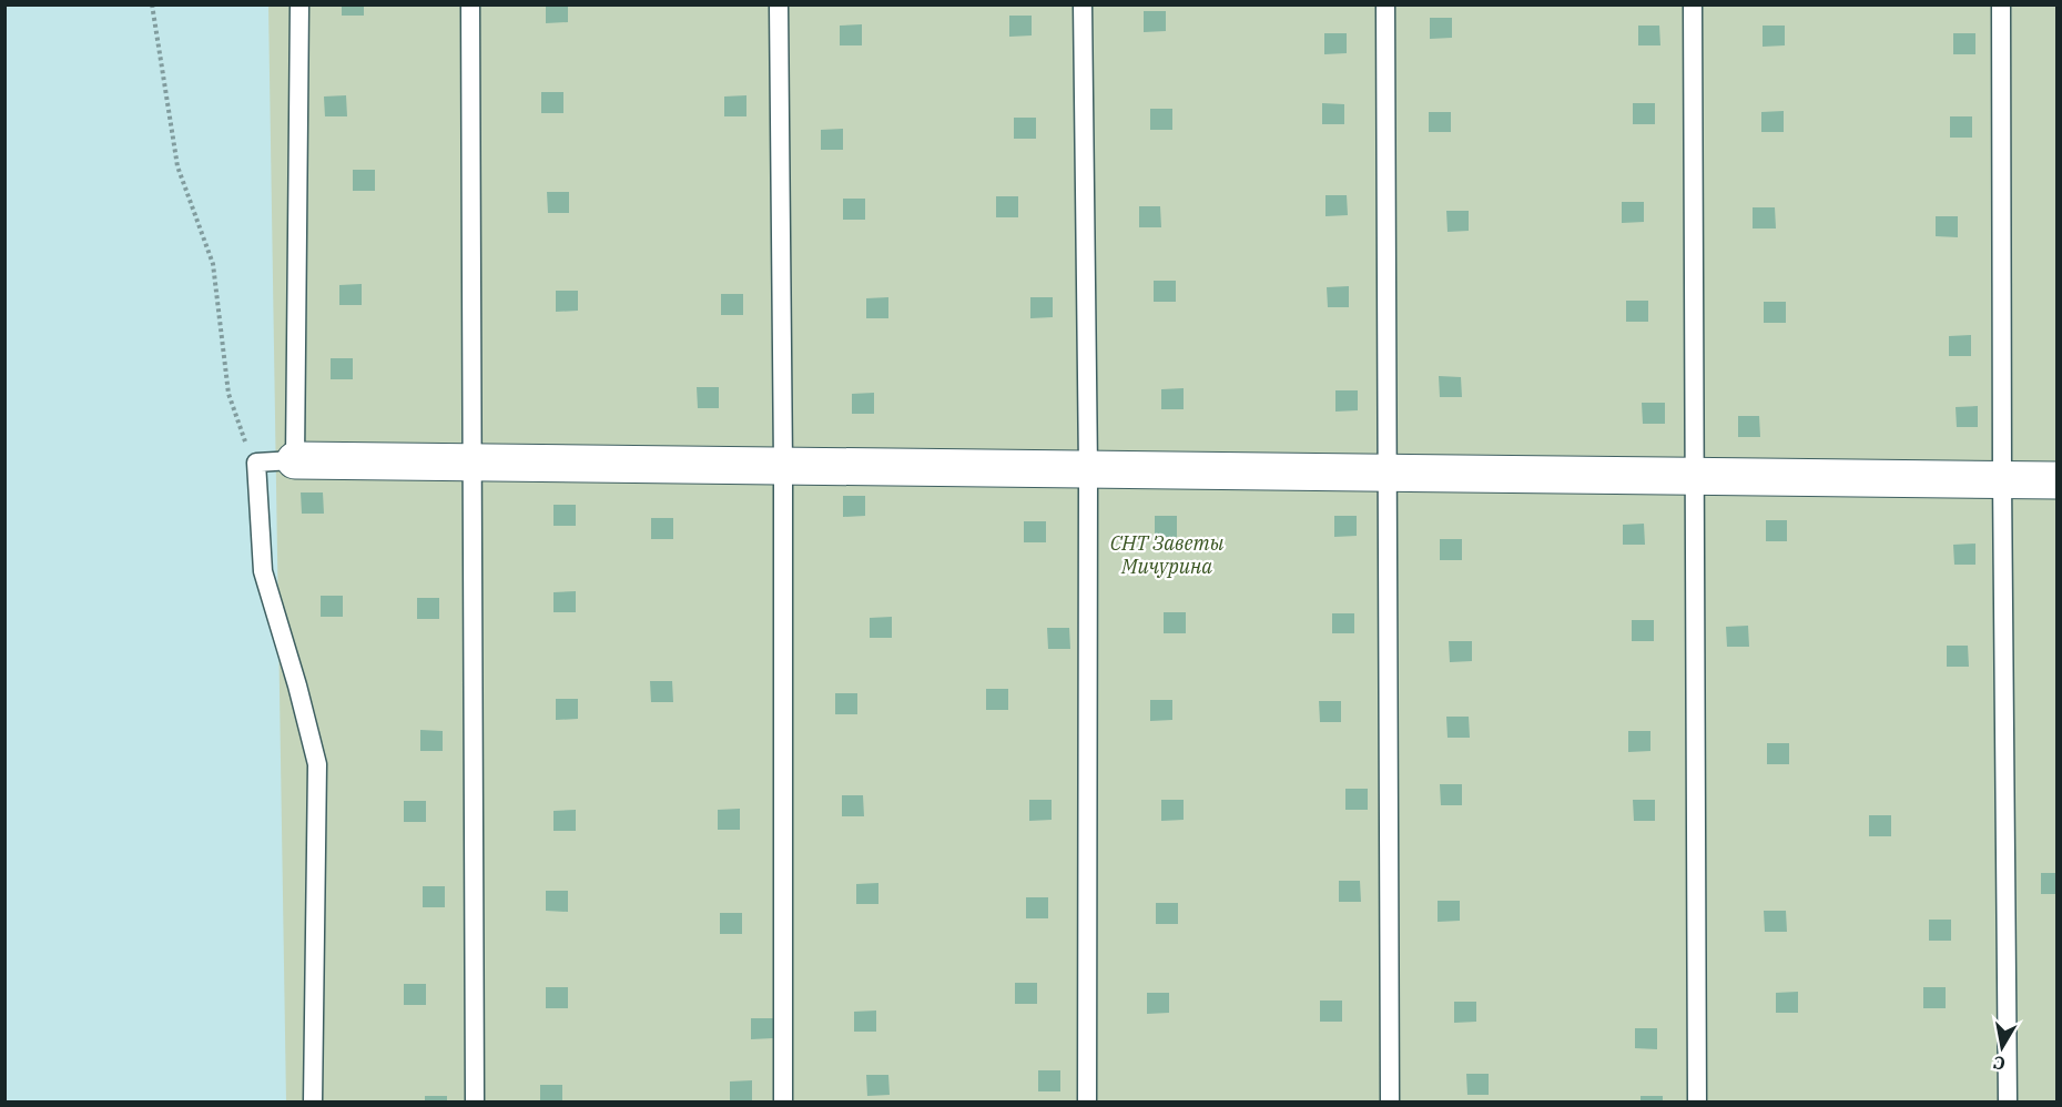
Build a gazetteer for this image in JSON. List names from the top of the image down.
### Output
{
  "parks": ["СНТ Заветы Мичурина"],
  "north": "bottom"
}
